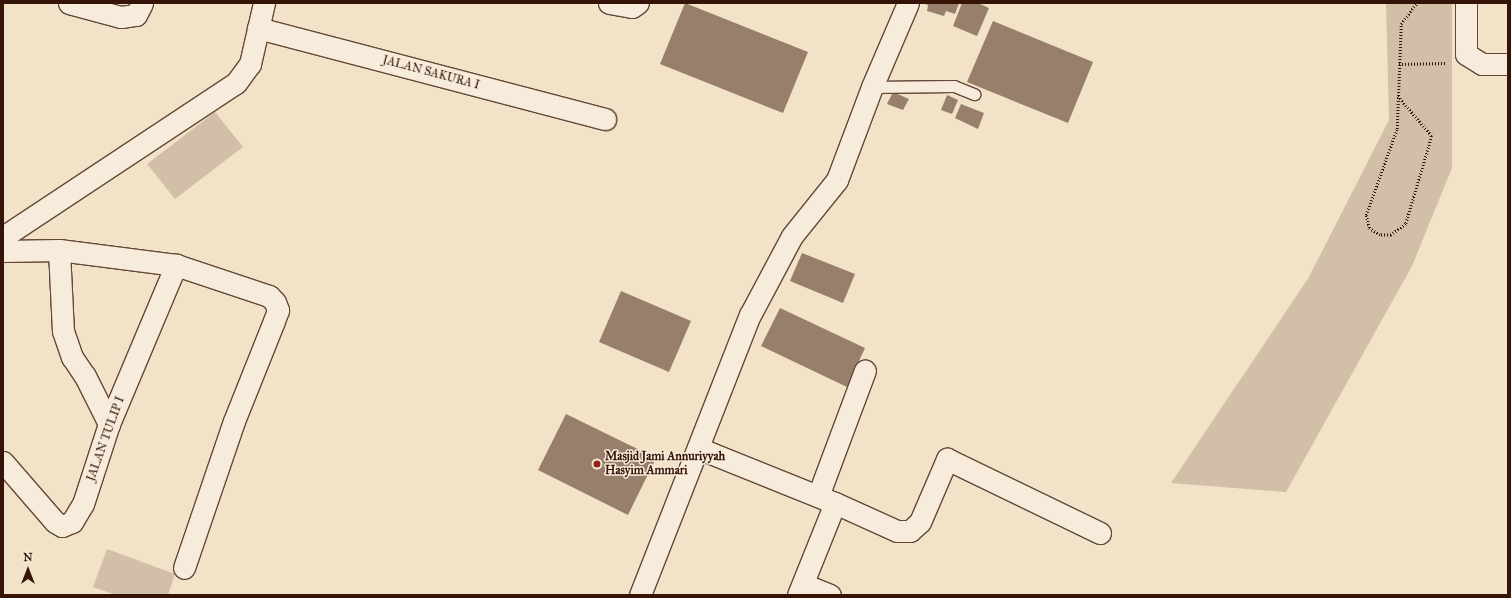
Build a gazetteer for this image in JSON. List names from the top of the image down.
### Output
{
  "streets": {
    "street": ["JALAN SAKURA I", "JALAN TULIP I"]
  },
  "places": ["Masjid Jami Annuriyyah Hasyim Ammari"],
  "north": "top"
}
